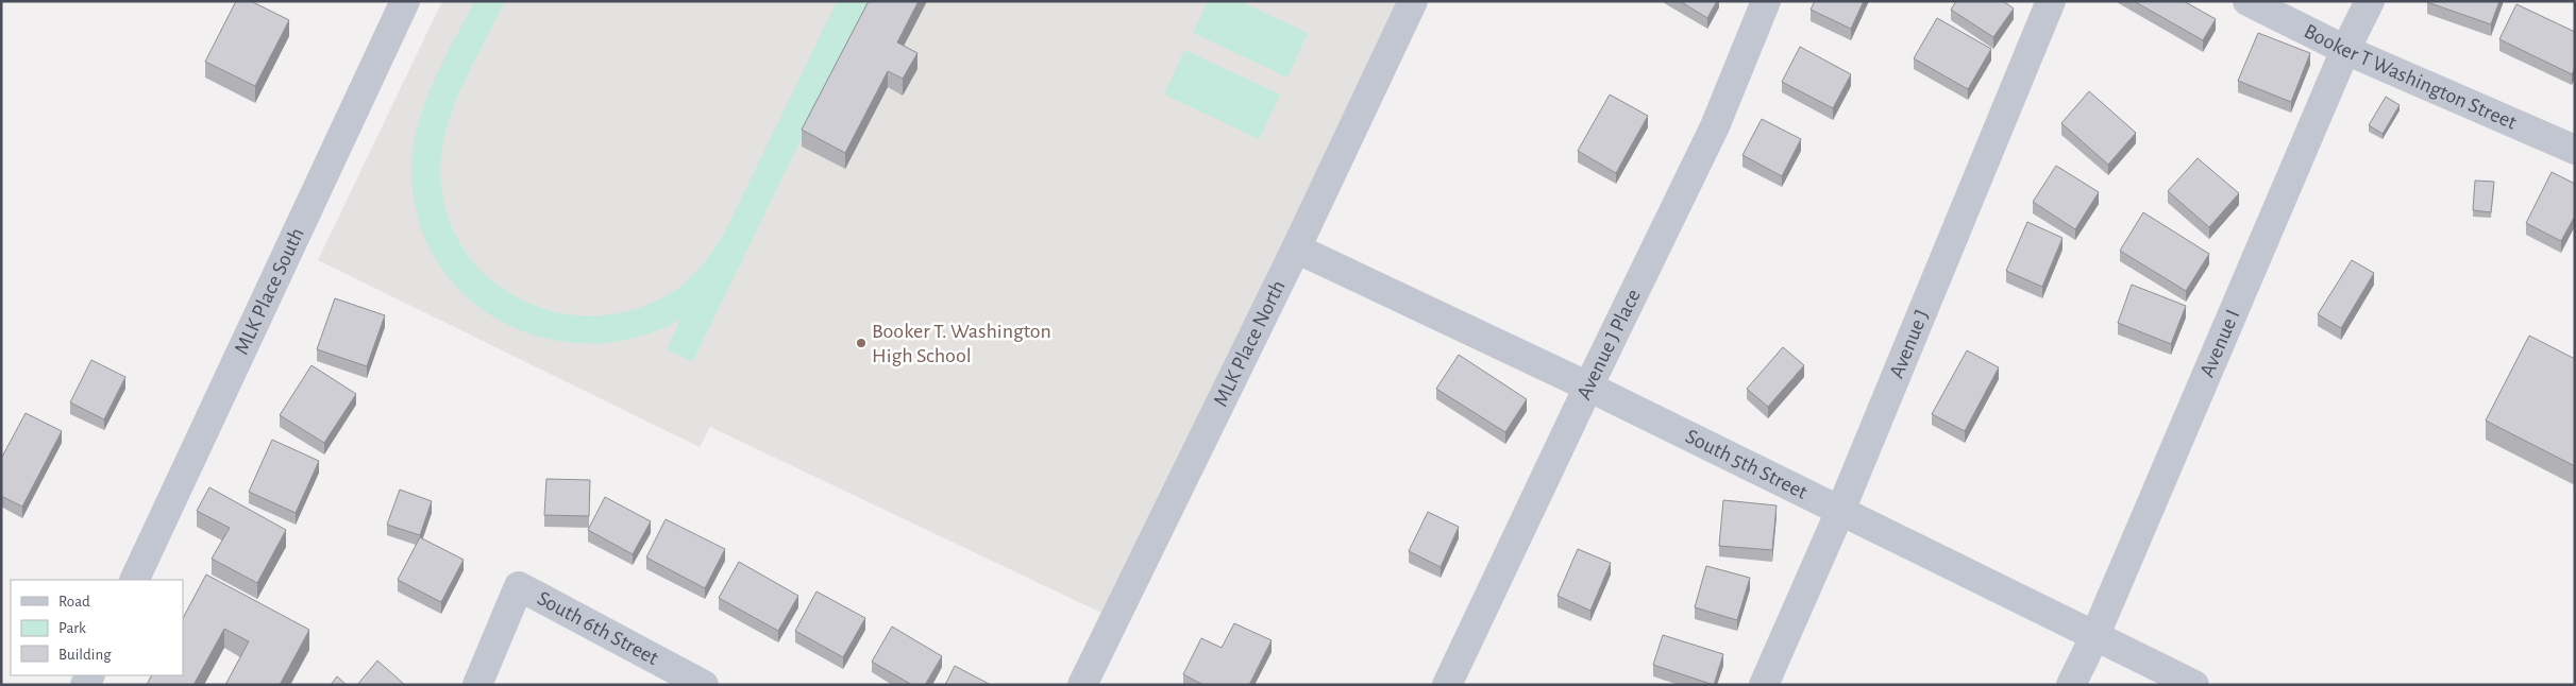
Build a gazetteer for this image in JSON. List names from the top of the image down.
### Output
{
  "streets": {
    "street": [
      "Booker T Washington Street",
      "MLK Place South",
      "Avenue I",
      "MLK Place North",
      "Avenue J Place",
      "Avenue J",
      "South 5th Street",
      "South 6th Street"
    ]
  },
  "crossings": [
    ["Booker T Washington Street", "Avenue I"],
    ["Avenue I", "South 5th Street"],
    ["MLK Place North", "South 5th Street"],
    ["Avenue J Place", "South 5th Street"],
    ["Avenue J", "South 5th Street"]
  ],
  "places": ["Booker T. Washington High School"],
  "legend": ["Road", "Park", "Building"]
}
